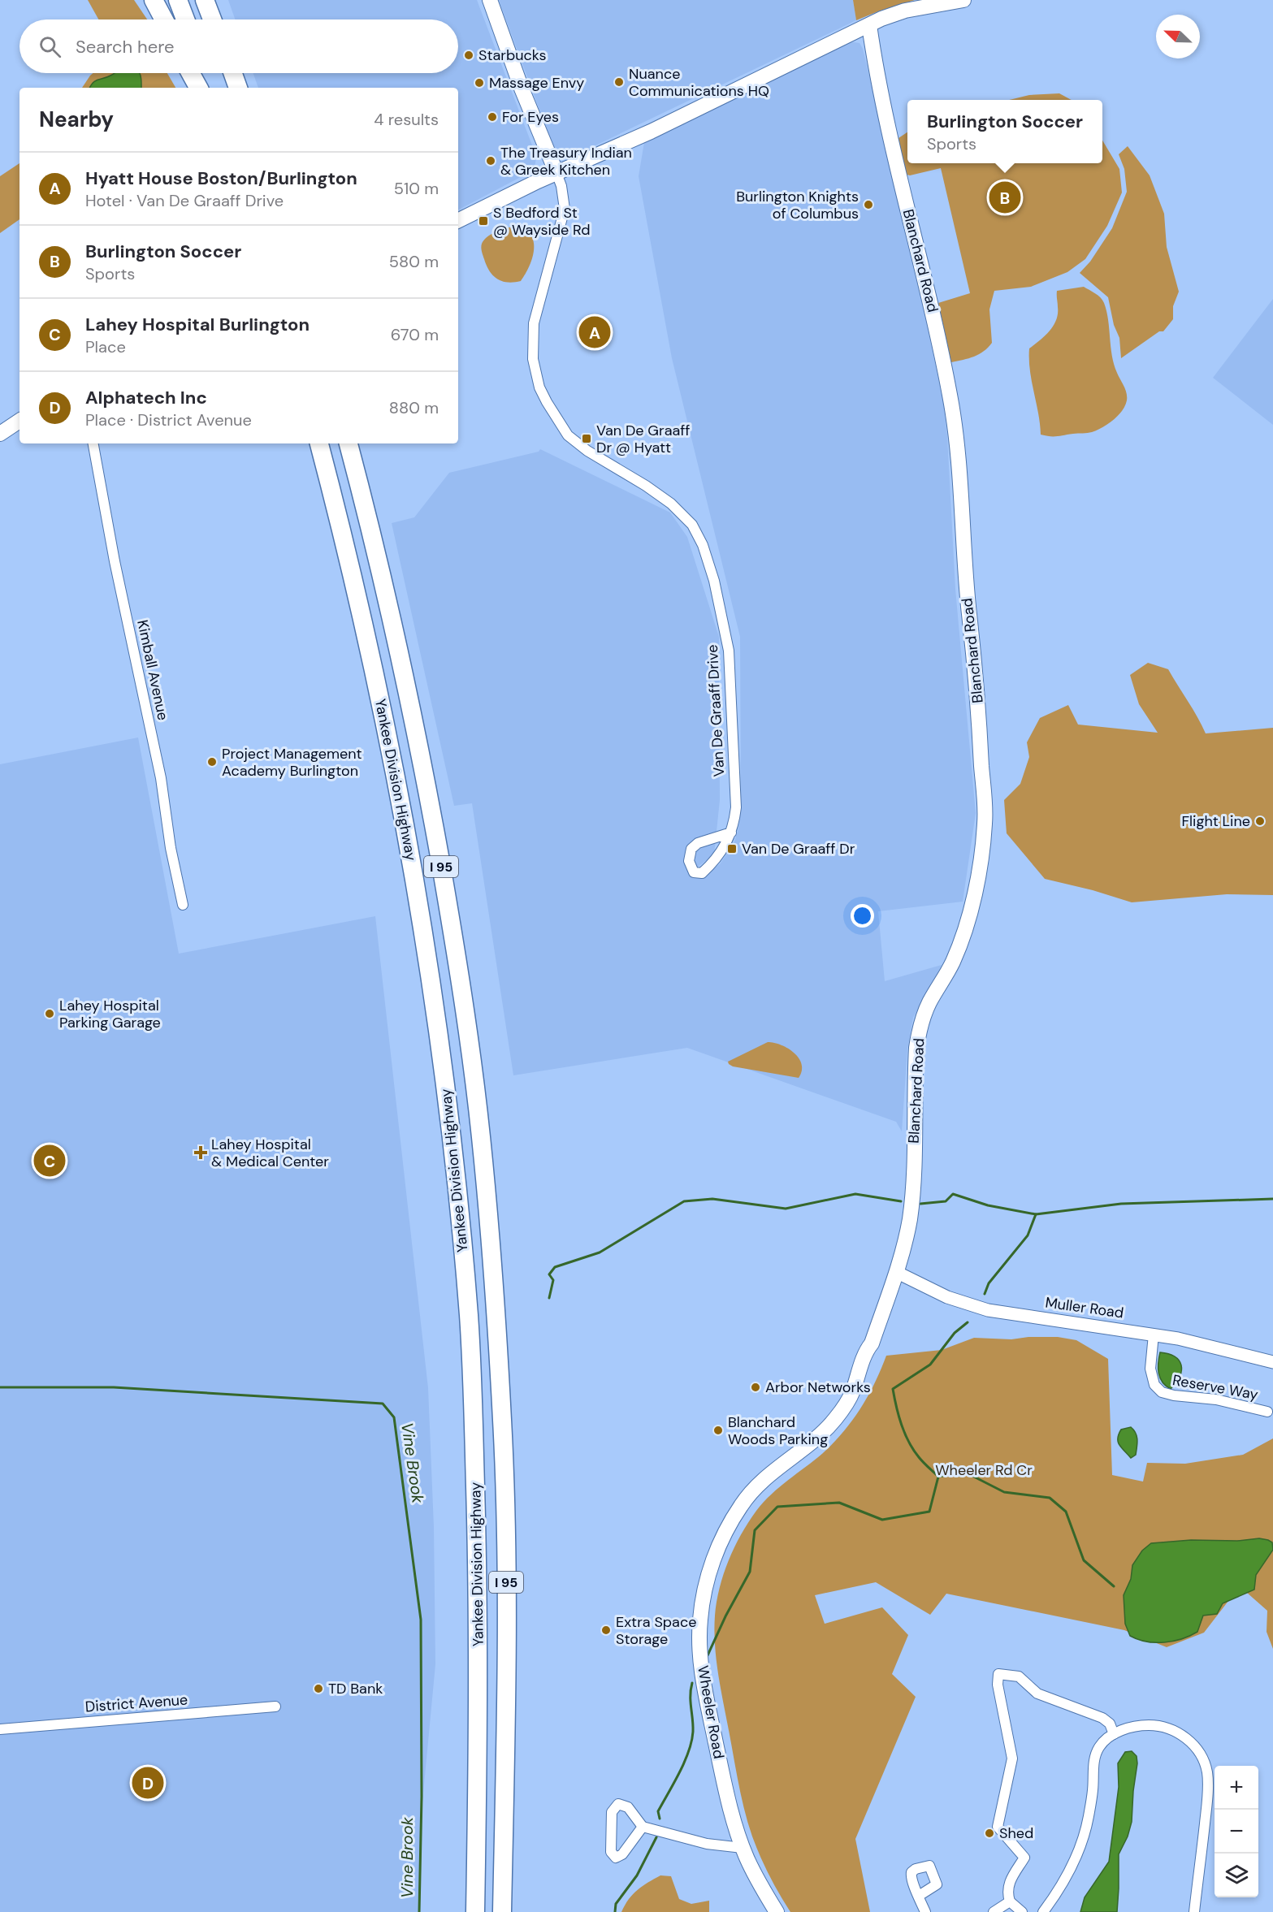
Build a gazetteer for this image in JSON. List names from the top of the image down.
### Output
{
  "streets": {
    "highway": ["Yankee Division Highway", "I 95"],
    "main road": ["Blanchard Road", "Wheeler Road"],
    "street": [
      "Kimball Avenue",
      "Van De Graaff Drive",
      "Muller Road",
      "Reserve Way",
      "District Avenue"
    ]
  },
  "crossings": [
    ["Blanchard Road", "Muller Road"],
    ["Blanchard Road", "Wheeler Road"],
    ["Muller Road", "Reserve Way"],
    ["Muller Road", "Wheeler Road"]
  ],
  "water": ["Vine Brook"],
  "parks": ["Wheeler Rd Cr"],
  "places": {
    "other": [
      "Starbucks",
      "Nuance Communications HQ",
      "Massage Envy",
      "For Eyes",
      "The Treasury Indian & Greek Kitchen",
      "Burlington Knights of Columbus",
      "Project Management Academy Burlington",
      "Flight Line",
      "Lahey Hospital Parking Garage",
      "Arbor Networks",
      "Blanchard Woods Parking",
      "Extra Space Storage",
      "TD Bank",
      "Shed"
    ],
    "transit": ["S Bedford St @ Wayside Rd", "Van De Graaff Dr @ Hyatt", "Van De Graaff Dr"],
    "health": ["Lahey Hospital & Medical Center"]
  },
  "north": "top left",
  "page": {
    "search": "Search here",
    "heading": ["Nearby", "4 results"],
    "popup": ["Burlington Soccer", "Sports"],
    "list": [
      {
        "mark": "A",
        "name": "Hyatt House Boston/Burlington",
        "note": "Hotel · Van De Graaff Drive",
        "value": "510 m"
      },
      {
        "mark": "B",
        "name": "Burlington Soccer",
        "note": "Sports",
        "value": "580 m"
      },
      {
        "mark": "C",
        "name": "Lahey Hospital Burlington",
        "note": "Place",
        "value": "670 m"
      },
      {
        "mark": "D",
        "name": "Alphatech Inc",
        "note": "Place · District Avenue",
        "value": "880 m"
      }
    ],
    "pins": [
      "B",
      "A",
      "C",
      "D"
    ],
    "map_buttons": ["+", "−"]
  }
}
